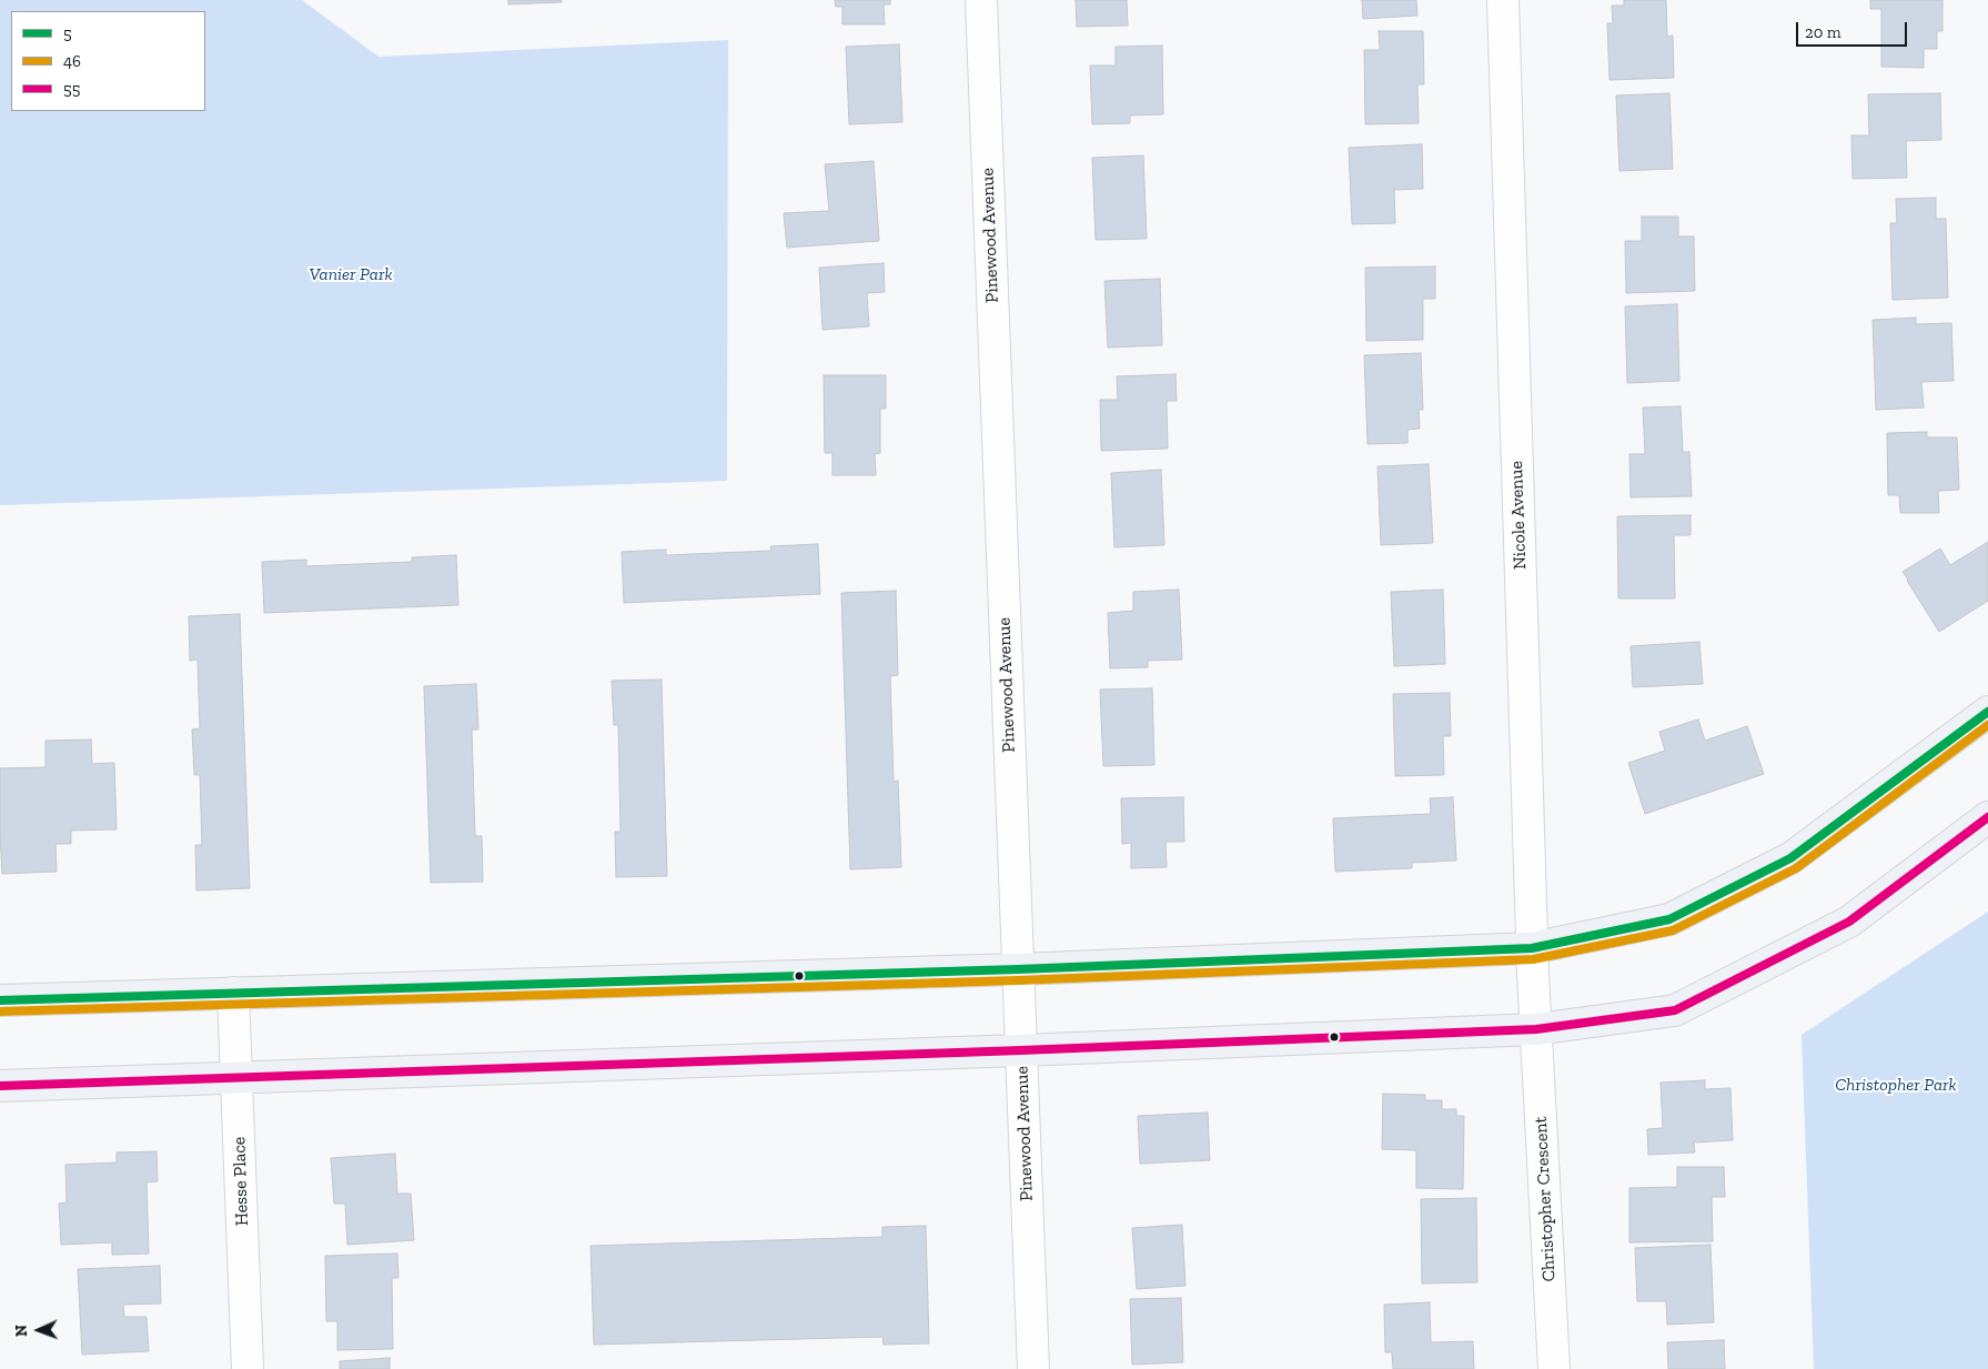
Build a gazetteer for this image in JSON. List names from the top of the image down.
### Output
{
  "streets": {
    "street": [
      "Pinewood Avenue",
      "Nicole Avenue",
      "Hesse Place",
      "Christopher Crescent"
    ]
  },
  "crossings": [
    ["Nicole Avenue", "Christopher Crescent"]
  ],
  "parks": ["Vanier Park", "Christopher Park"],
  "lines": ["transit line 5", "transit line 46", "transit line 55"],
  "legend": ["5", "46", "55"],
  "scale_bar": "20 m",
  "north": "left"
}
